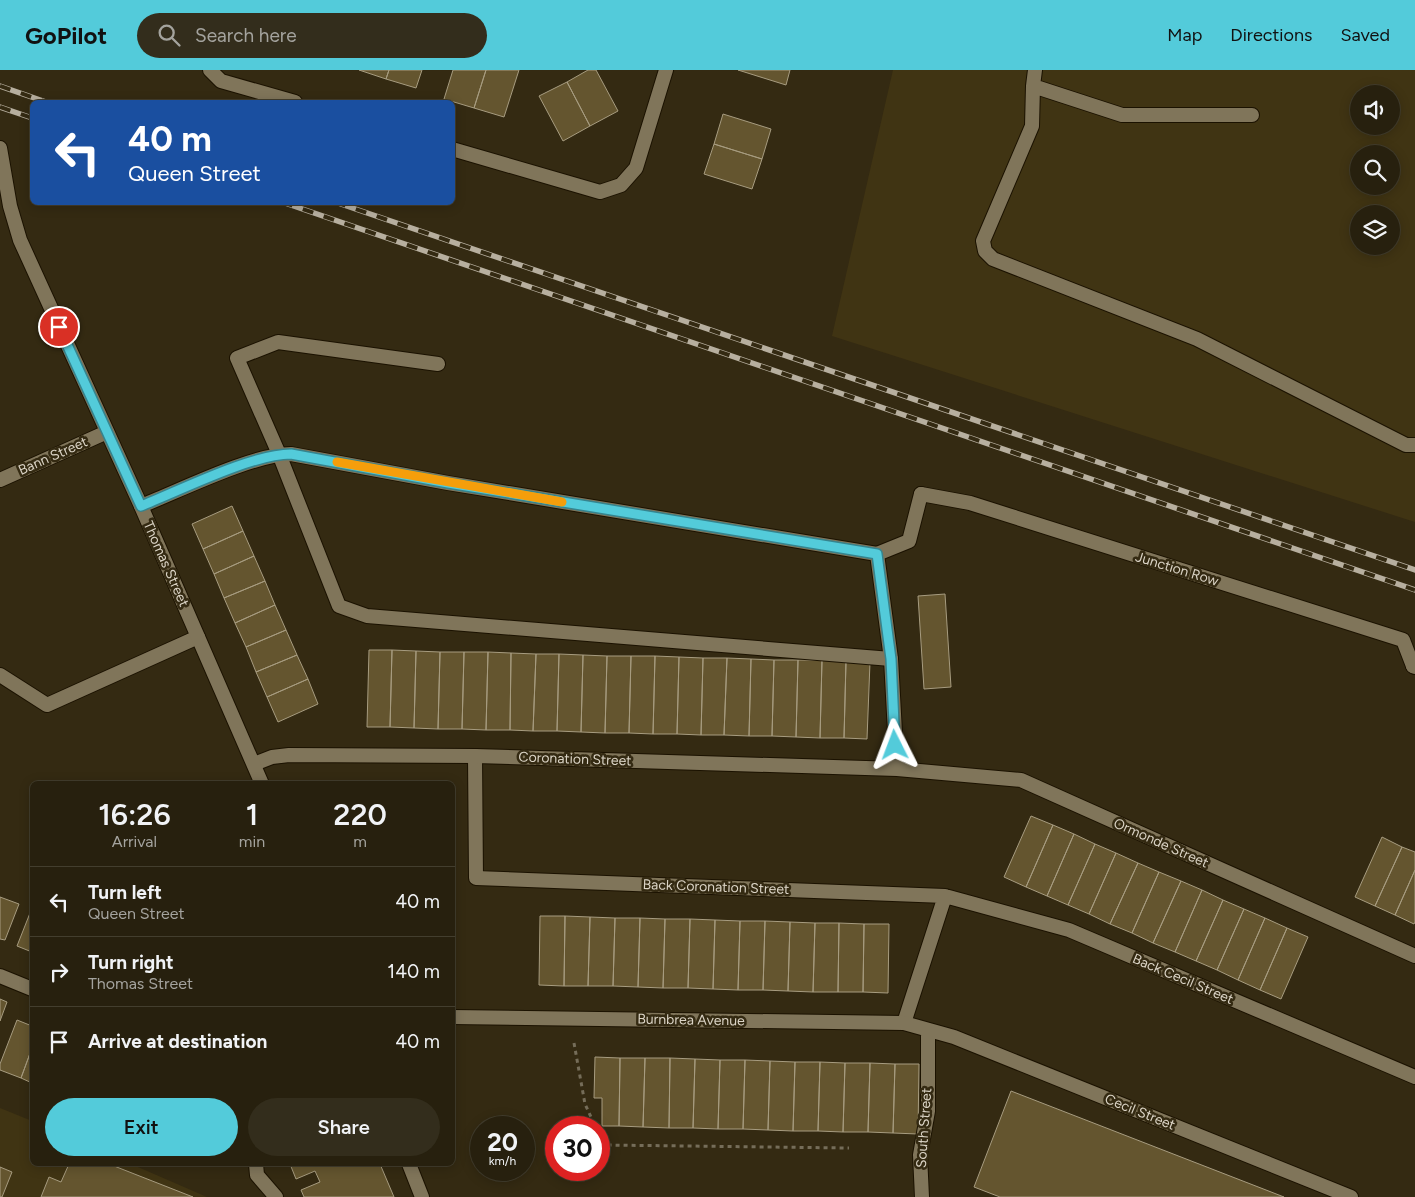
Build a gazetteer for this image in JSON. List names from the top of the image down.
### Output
{
  "streets": {
    "street": [
      "Bann Street",
      "Thomas Street",
      "Junction Row",
      "Coronation Street",
      "Ormonde Street",
      "Back Coronation Street",
      "Back Cecil Street",
      "Burnbrea Avenue",
      "Cecil Street",
      "South Street"
    ]
  },
  "crossings": [
    ["Bann Street", "Thomas Street"],
    ["Thomas Street", "Coronation Street"],
    ["Coronation Street", "Ormonde Street"],
    ["Coronation Street", "Back Coronation Street"],
    ["Back Coronation Street", "Back Cecil Street"],
    ["Burnbrea Avenue", "Cecil Street"],
    ["Burnbrea Avenue", "South Street"],
    ["Cecil Street", "South Street"]
  ],
  "page": {
    "header": "GoPilot",
    "search": "Search here",
    "nav": ["Map", "Directions", "Saved"],
    "turn": ["40 m", "Queen Street"],
    "eta": [
      "16:26",
      "Arrival",
      "1",
      "min",
      "220",
      "m"
    ],
    "list": [
      {
        "name": "Turn left",
        "note": "Queen Street",
        "value": "40 m"
      },
      {
        "name": "Turn right",
        "note": "Thomas Street",
        "value": "140 m"
      },
      {
        "name": "Arrive at destination",
        "value": "40 m"
      }
    ],
    "buttons": ["Exit", "Share"],
    "speed": "20 km/h",
    "limit": "30"
  }
}
